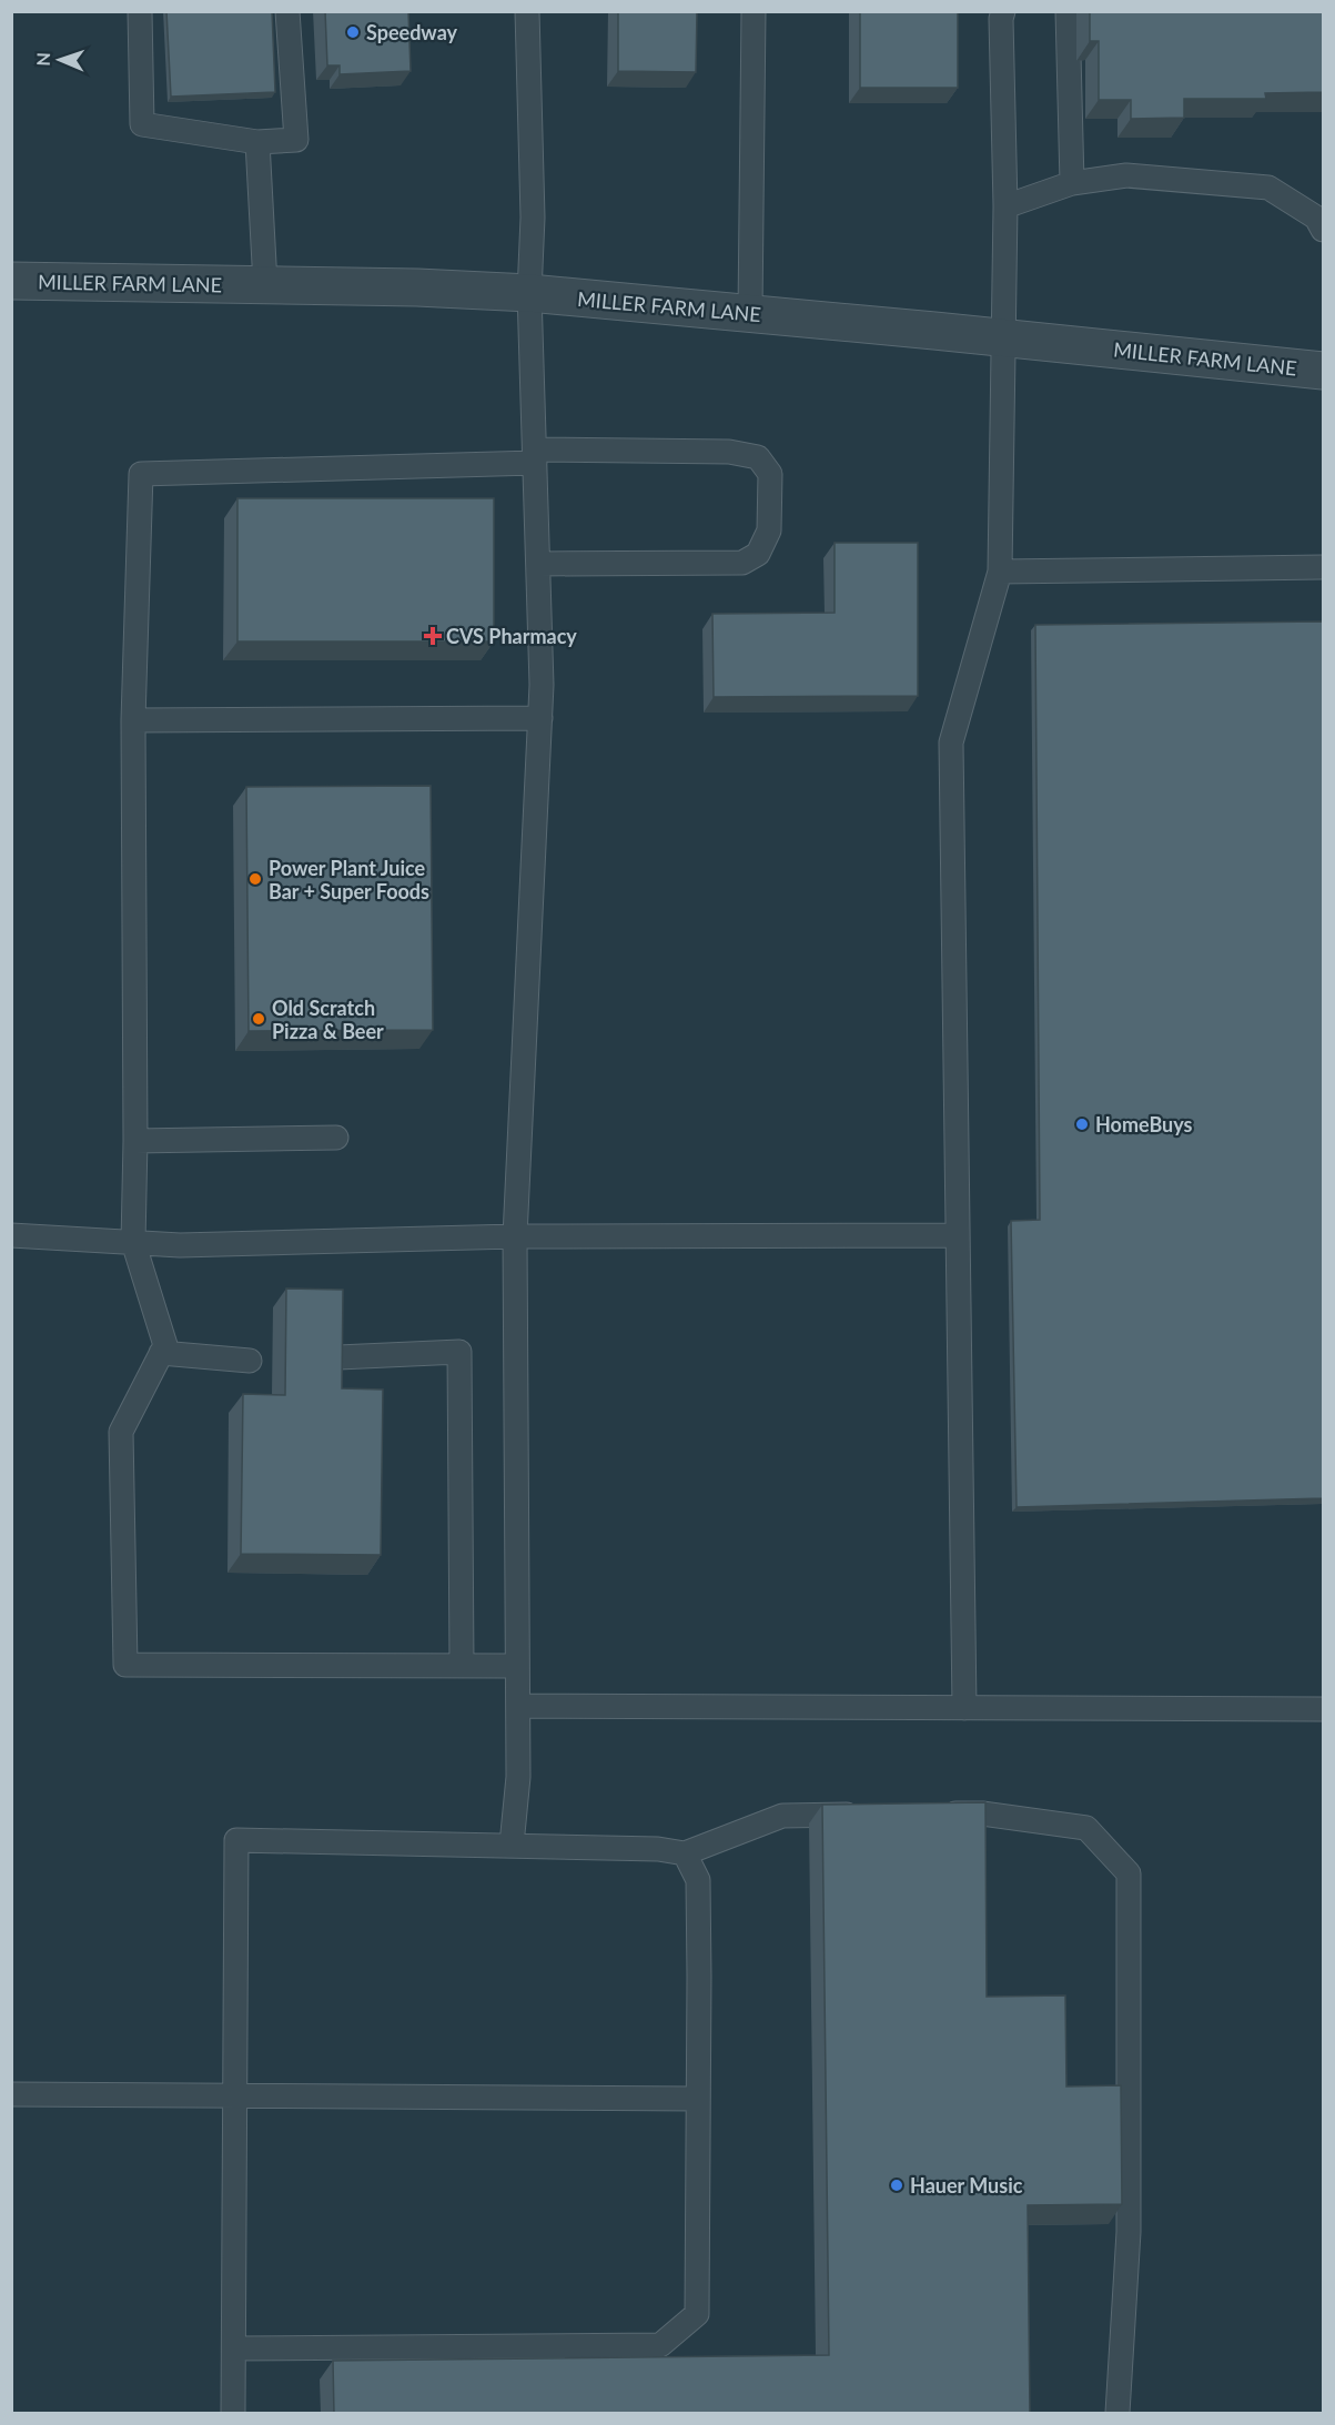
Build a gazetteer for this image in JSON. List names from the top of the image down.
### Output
{
  "streets": {
    "street": ["MILLER FARM LANE"]
  },
  "places": {
    "other": [
      "Speedway",
      "Power Plant Juice Bar + Super Foods",
      "Old Scratch Pizza & Beer",
      "HomeBuys",
      "Hauer Music"
    ],
    "health": ["CVS Pharmacy"]
  },
  "north": "left"
}
